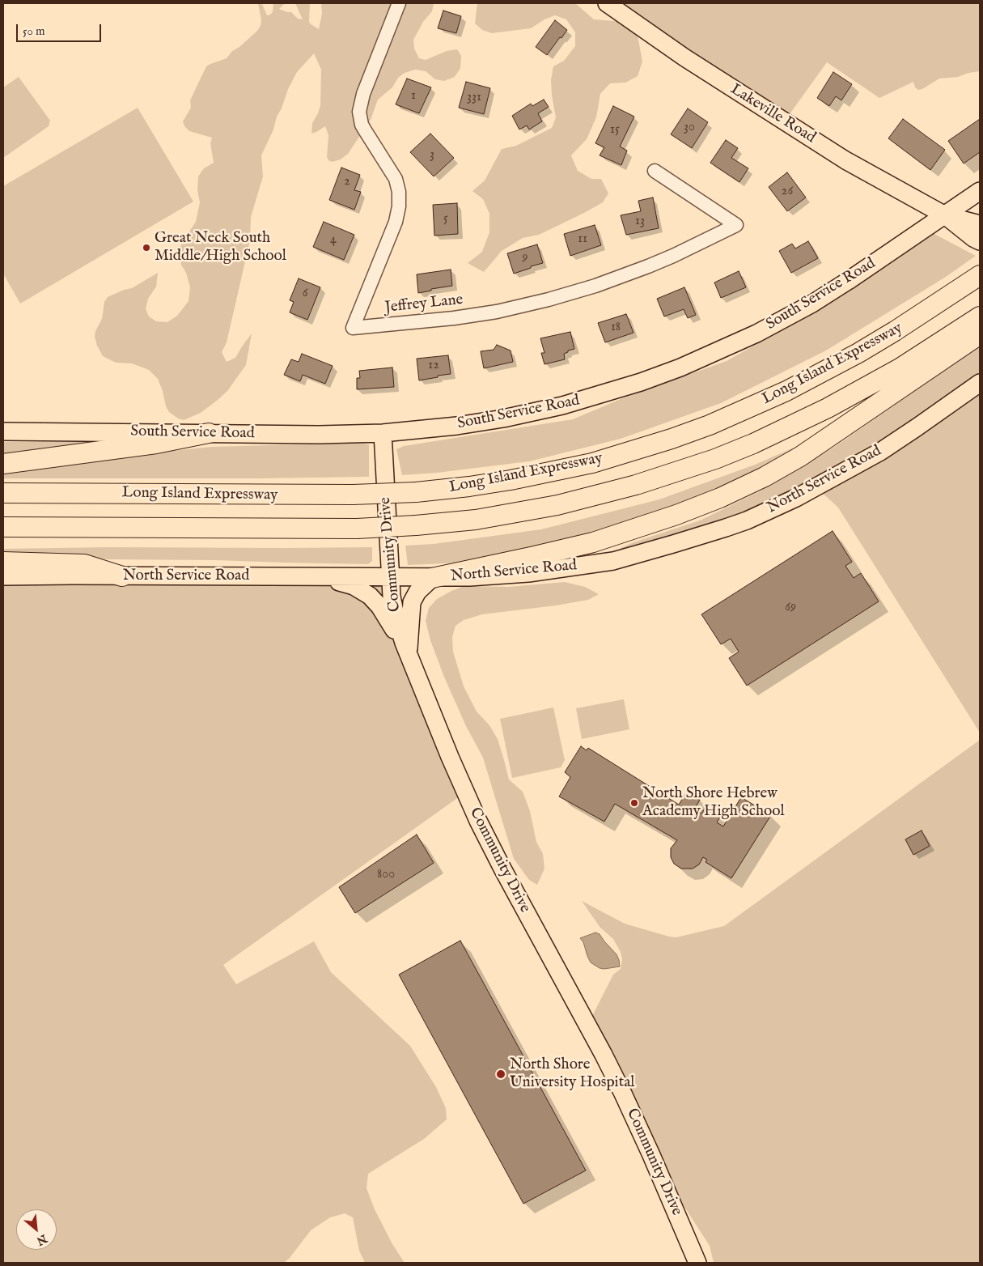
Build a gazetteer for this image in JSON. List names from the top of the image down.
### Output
{
  "streets": {
    "highway": ["Long Island Expressway"],
    "main road": [
      "Lakeville Road",
      "South Service Road",
      "North Service Road",
      "Community Drive"
    ],
    "street": ["Jeffrey Lane"]
  },
  "crossings": [
    ["Lakeville Road", "South Service Road"],
    ["South Service Road", "Community Drive"],
    ["North Service Road", "Community Drive"]
  ],
  "places": ["Great Neck South Middle/High School", "North Shore Hebrew Academy High School", "North Shore University Hospital"],
  "house_numbers": [
    "1",
    "331",
    "30",
    "15",
    "3",
    "2",
    "26",
    "5",
    "13",
    "11",
    "4",
    "9",
    "6",
    "18",
    "12",
    "69",
    "800"
  ],
  "scale_bar": "50 m",
  "north": "bottom right"
}
